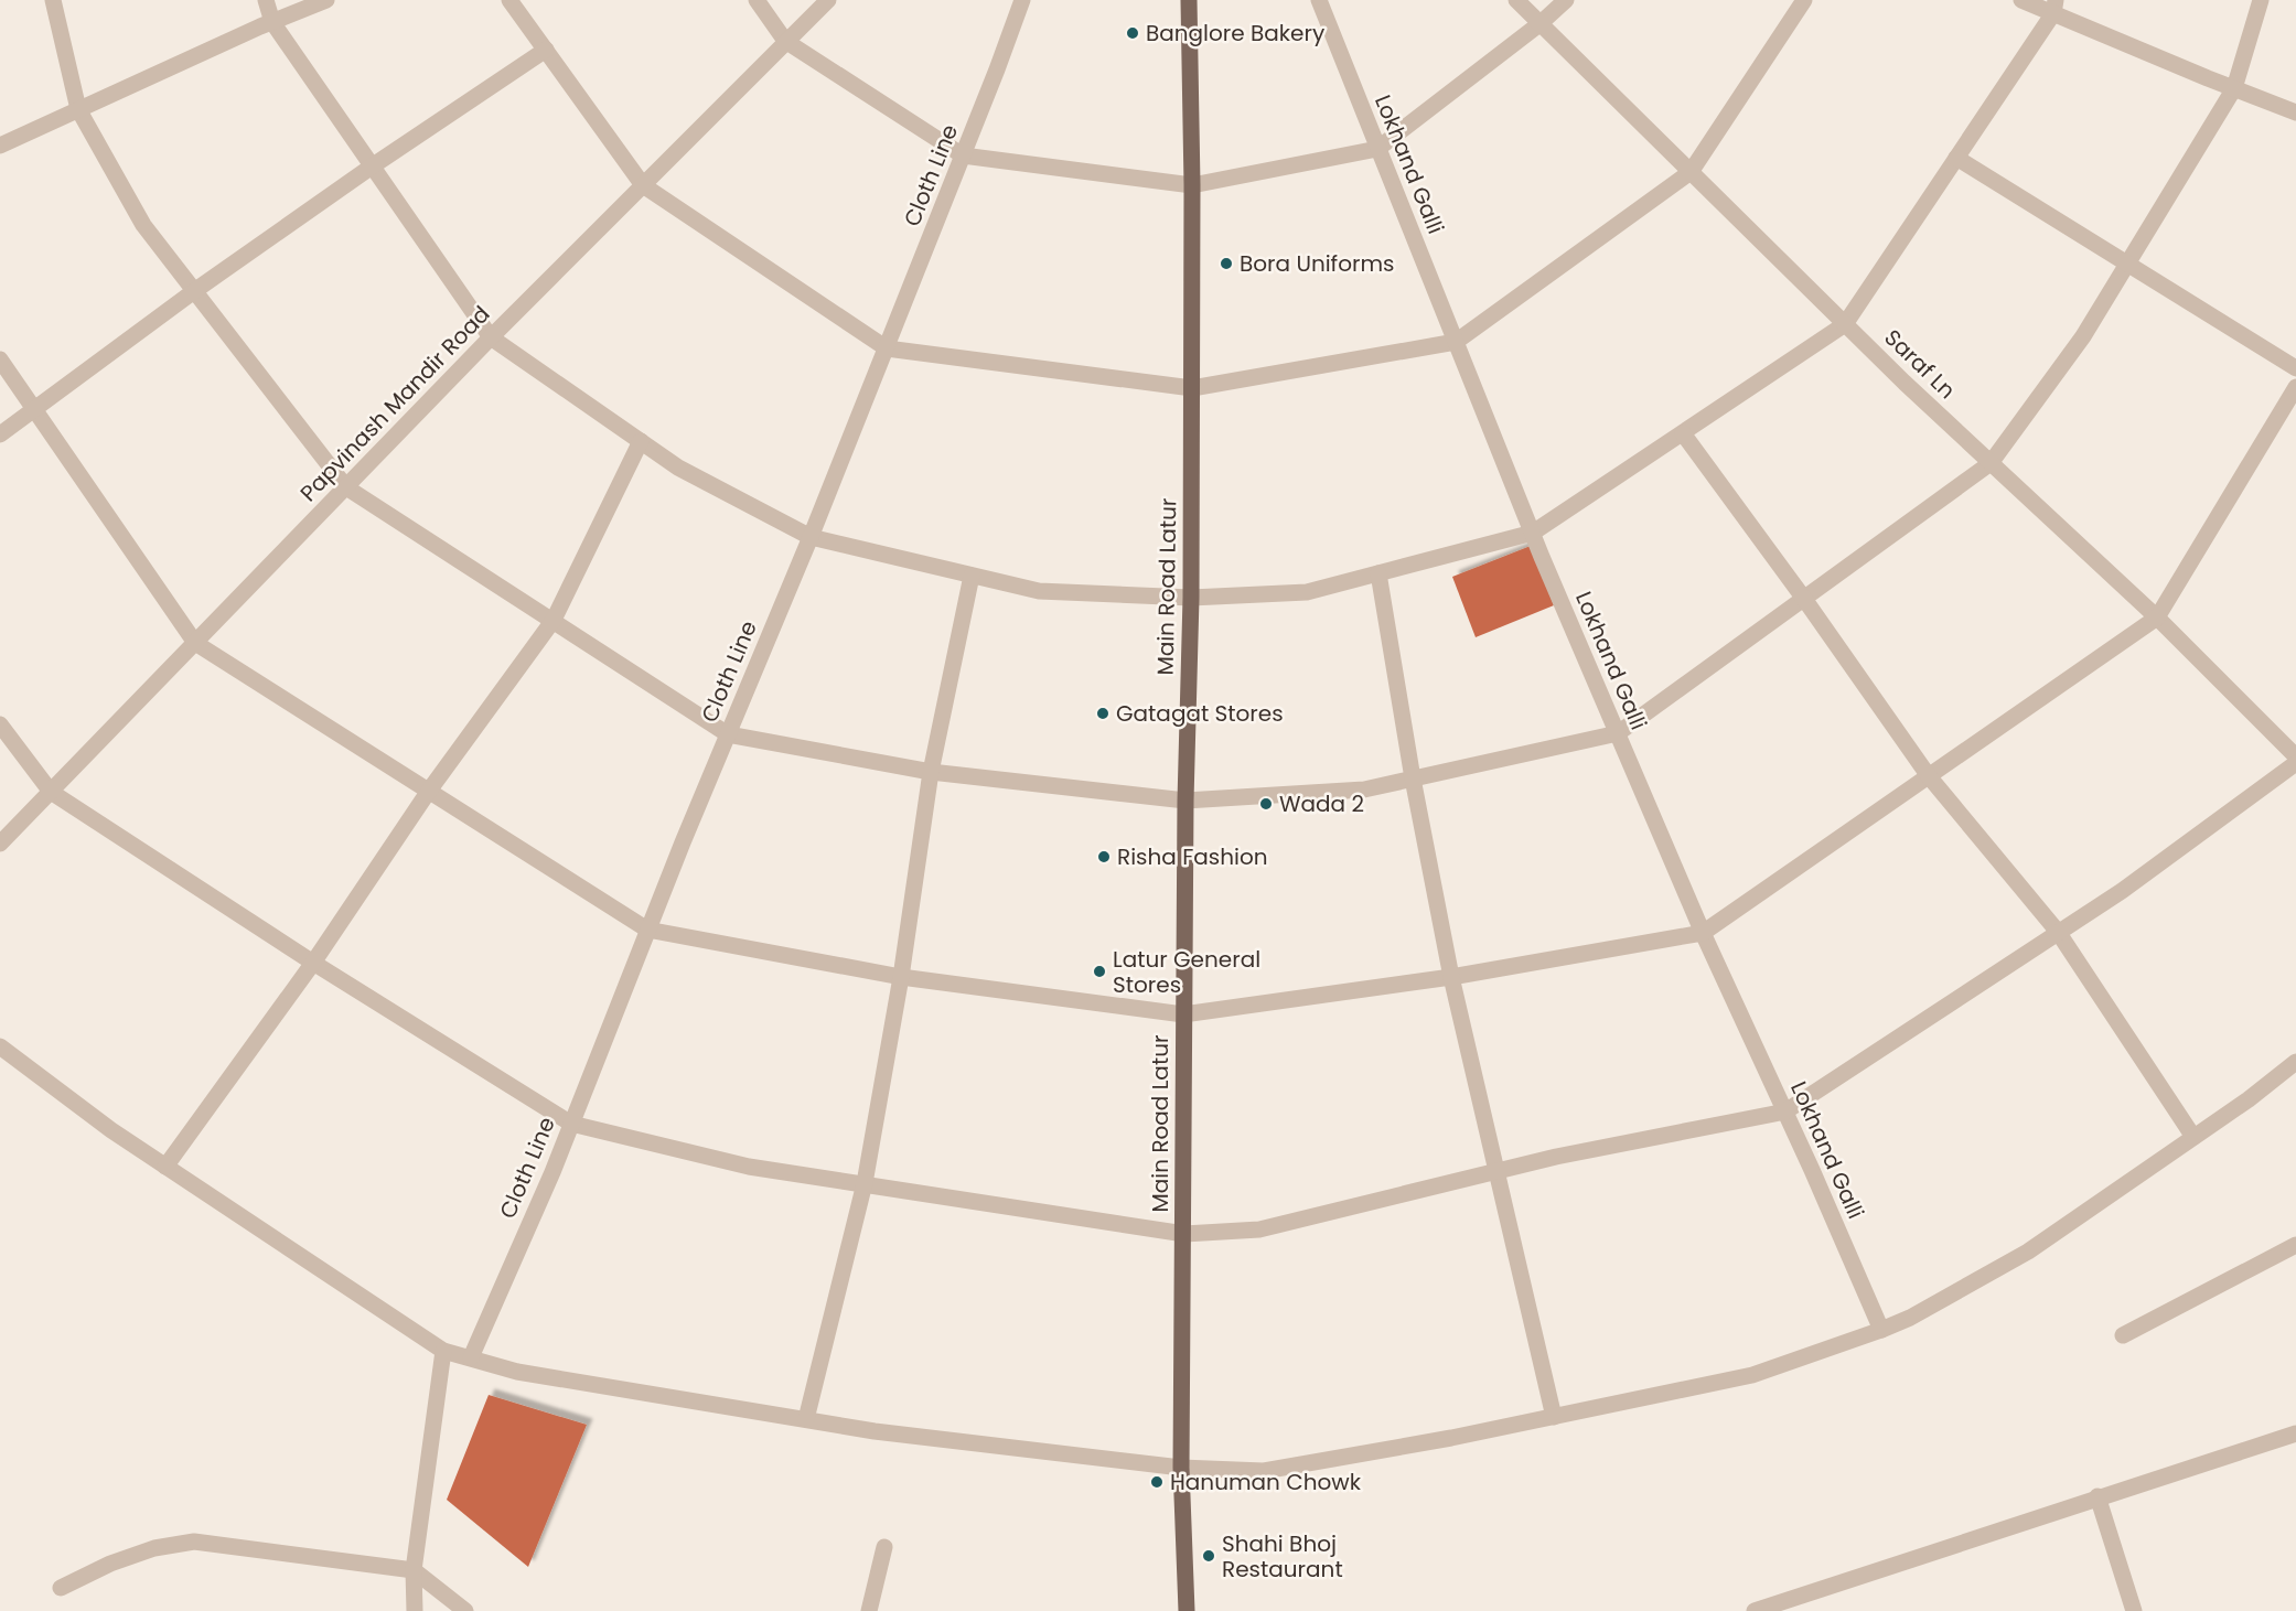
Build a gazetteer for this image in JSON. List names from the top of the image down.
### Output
{
  "streets": {
    "main road": ["Main Road Latur"],
    "street": [
      "Lokhand Galli",
      "Cloth Line",
      "Saraf Ln",
      "Papvinash Mandir Road"
    ]
  },
  "places": [
    "Banglore Bakery",
    "Bora Uniforms",
    "Gatagat Stores",
    "Wada 2",
    "Risha Fashion",
    "Latur General Stores",
    "Hanuman Chowk",
    "Shahi Bhoj Restaurant"
  ]
}
